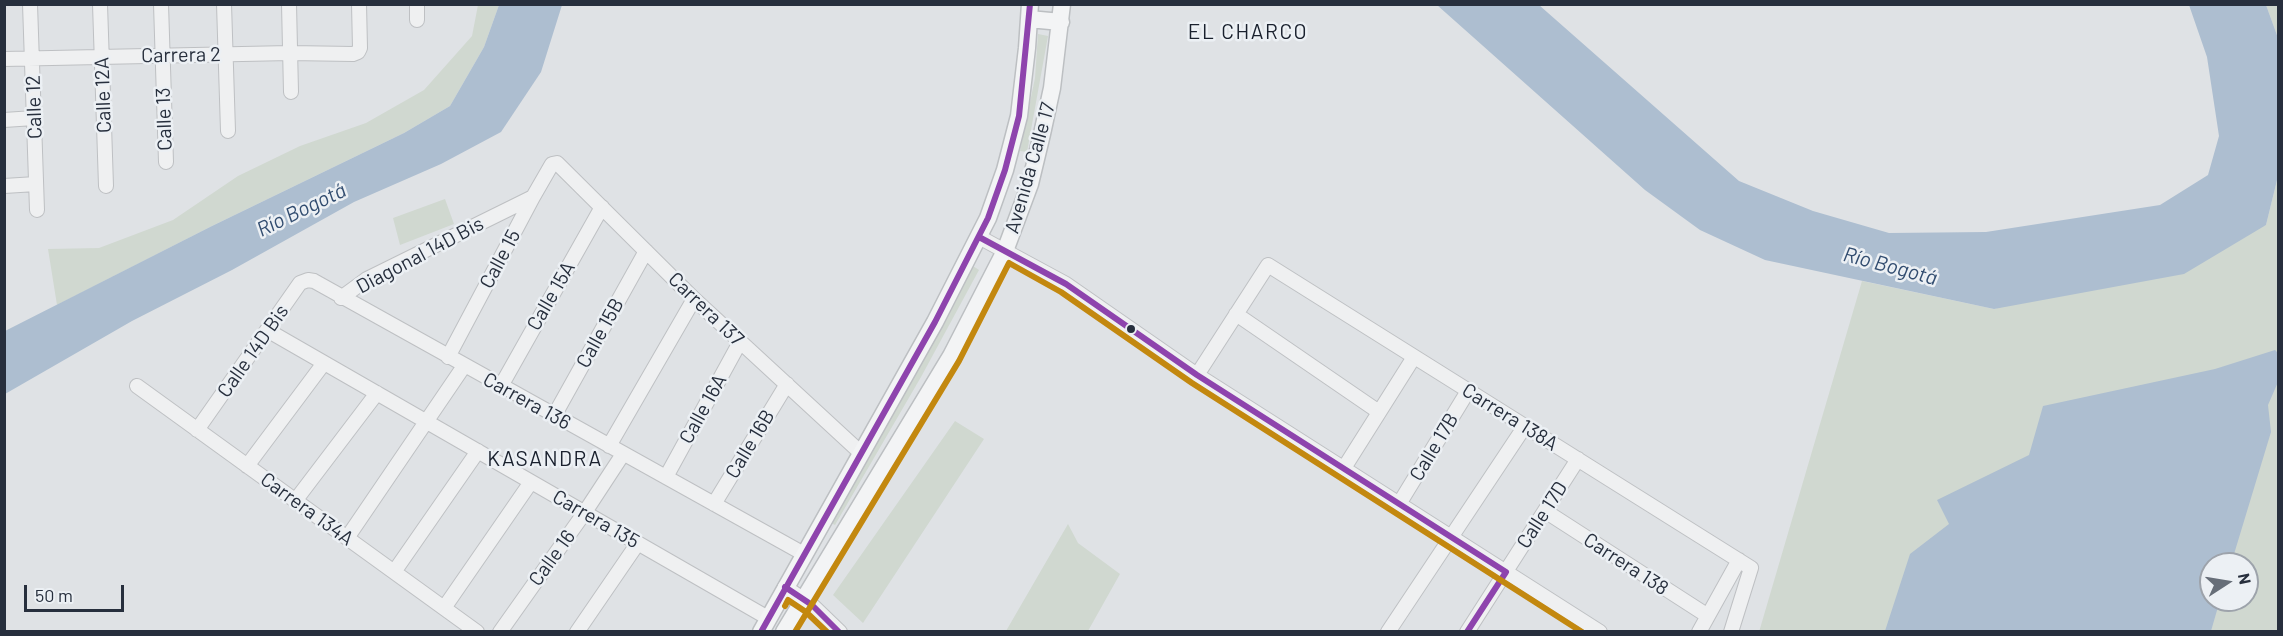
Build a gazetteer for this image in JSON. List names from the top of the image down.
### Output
{
  "streets": {
    "main road": ["Avenida Calle 17"],
    "street": [
      "Carrera 2",
      "Calle 12A",
      "Calle 12",
      "Calle 13",
      "Diagonal 14D Bis",
      "Calle 15",
      "Calle 15A",
      "Carrera 137",
      "Calle 15B",
      "Calle 14D Bis",
      "Carrera 136",
      "Calle 16A",
      "Carrera 138A",
      "Calle 16B",
      "Calle 17B",
      "Carrera 134A",
      "Calle 17D",
      "Carrera 135",
      "Calle 16",
      "Carrera 138"
    ]
  },
  "crossings": [
    ["Carrera 2", "Calle 12A"],
    ["Carrera 2", "Calle 12"],
    ["Carrera 2", "Calle 13"],
    ["Avenida Calle 17", "Carrera 137"],
    ["Avenida Calle 17", "Carrera 136"],
    ["Avenida Calle 17", "Carrera 135"],
    ["Diagonal 14D Bis", "Calle 15"],
    ["Diagonal 14D Bis", "Carrera 136"],
    ["Calle 15", "Carrera 137"],
    ["Calle 15", "Carrera 136"],
    ["Calle 15A", "Carrera 137"],
    ["Calle 15A", "Carrera 136"],
    ["Carrera 137", "Calle 15B"],
    ["Carrera 137", "Calle 16A"],
    ["Carrera 137", "Calle 16B"],
    ["Calle 15B", "Carrera 136"],
    ["Calle 14D Bis", "Carrera 136"],
    ["Calle 14D Bis", "Carrera 134A"],
    ["Calle 14D Bis", "Carrera 135"],
    ["Carrera 136", "Calle 16A"],
    ["Carrera 136", "Calle 16B"],
    ["Carrera 136", "Calle 16"],
    ["Carrera 138A", "Calle 17B"],
    ["Carrera 138A", "Calle 17D"],
    ["Calle 17D", "Carrera 138"],
    ["Carrera 135", "Calle 16"]
  ],
  "districts": ["EL CHARCO", "KASANDRA"],
  "water": ["Río Bogotá"],
  "scale_bar": "50 m",
  "north": "right"
}
